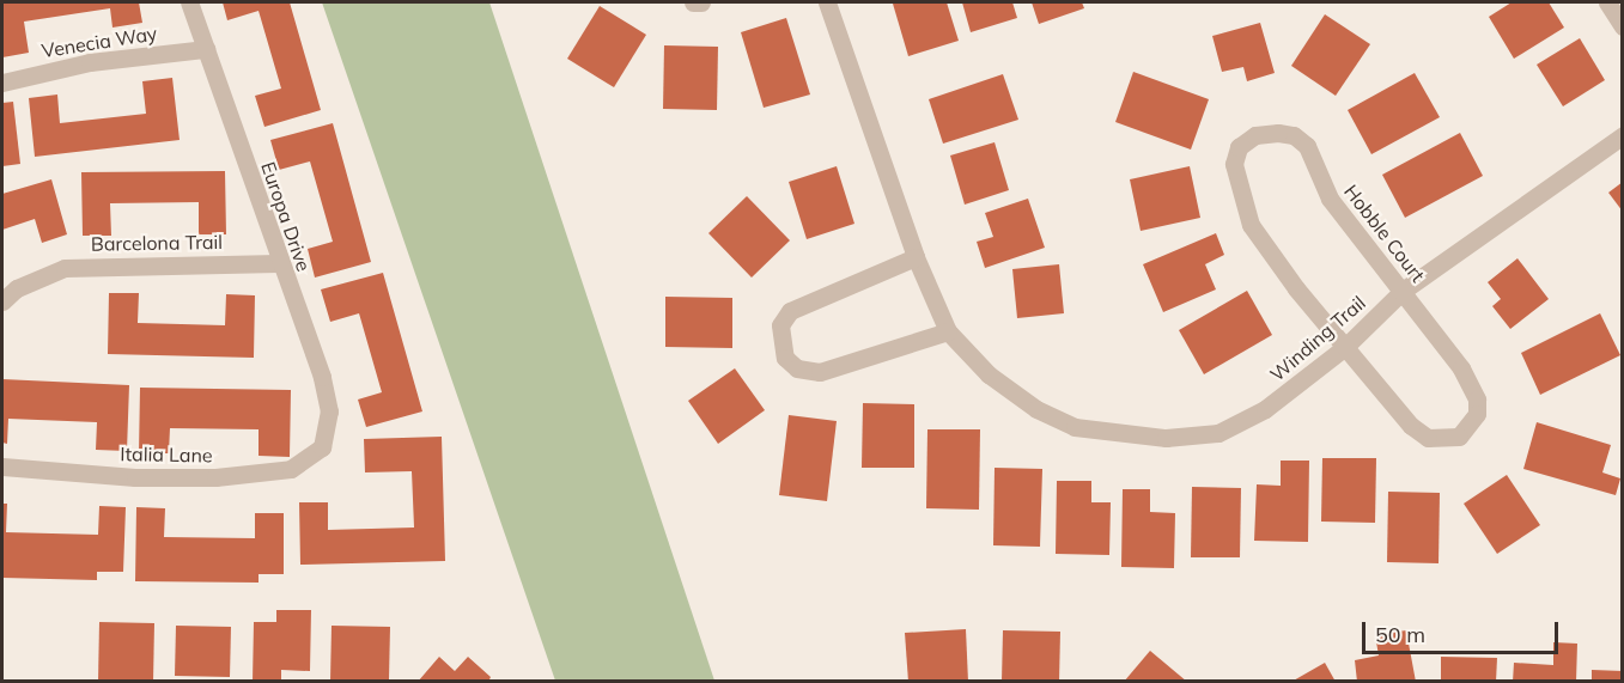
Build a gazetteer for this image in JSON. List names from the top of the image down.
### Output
{
  "streets": {
    "street": [
      "Venecia Way",
      "Europa Drive",
      "Hobble Court",
      "Barcelona Trail",
      "Winding Trail",
      "Italia Lane"
    ]
  },
  "crossings": [
    ["Venecia Way", "Europa Drive"],
    ["Europa Drive", "Barcelona Trail"],
    ["Europa Drive", "Italia Lane"],
    ["Hobble Court", "Winding Trail"]
  ],
  "scale_bar": "50 m"
}
